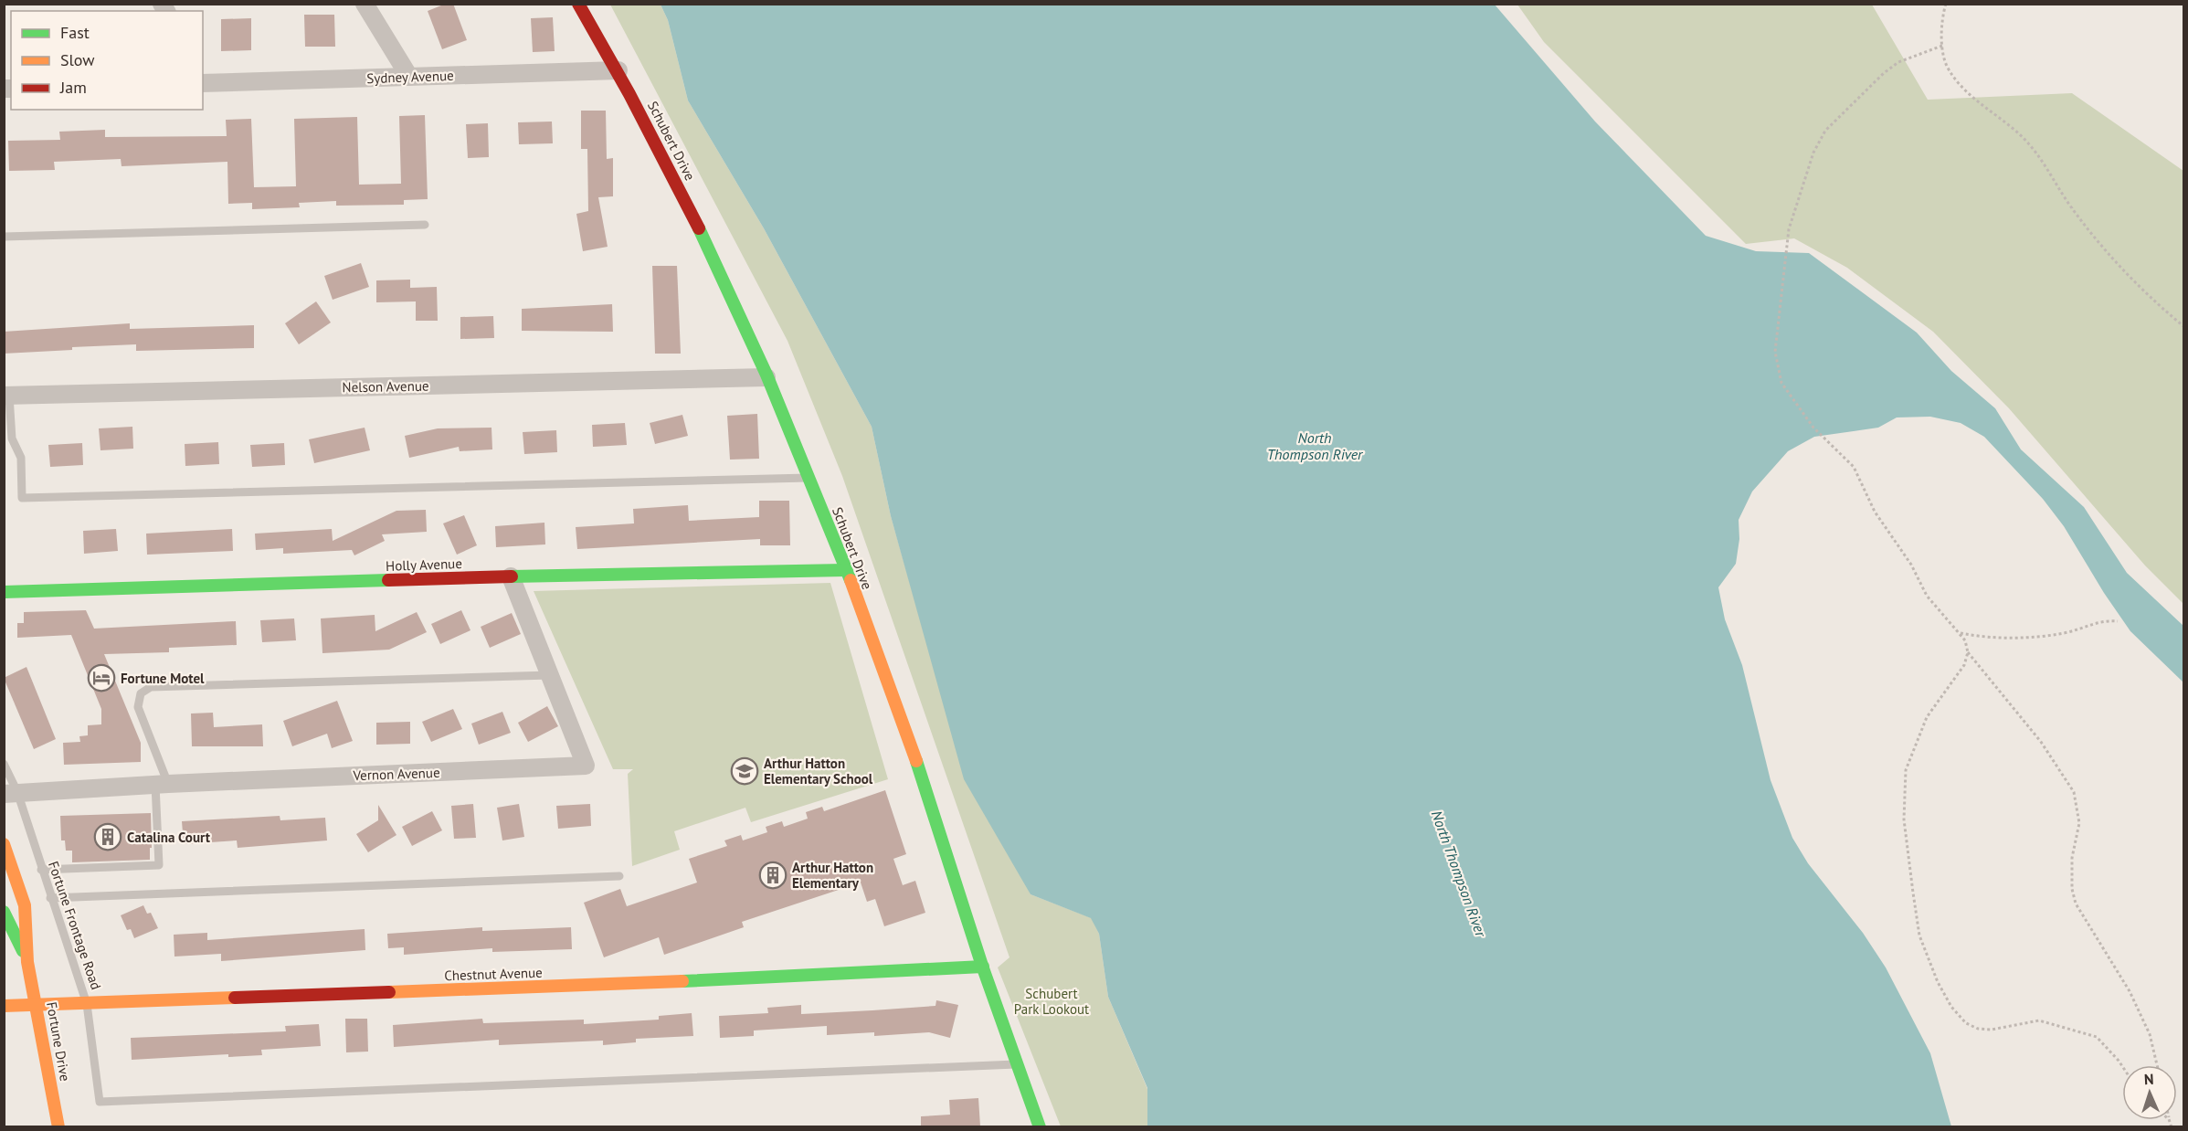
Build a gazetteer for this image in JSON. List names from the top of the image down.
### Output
{
  "streets": {
    "street": [
      "Sydney Avenue",
      "Schubert Drive",
      "Nelson Avenue",
      "Holly Avenue",
      "Vernon Avenue",
      "Chestnut Avenue",
      "Fortune Drive"
    ],
    "lane": ["Fortune Frontage Road"]
  },
  "crossings": [
    ["Sydney Avenue", "Schubert Drive"],
    ["Schubert Drive", "Nelson Avenue"],
    ["Schubert Drive", "Holly Avenue"],
    ["Schubert Drive", "Fortune Frontage Road"],
    ["Schubert Drive", "Chestnut Avenue"],
    ["Holly Avenue", "Vernon Avenue"],
    ["Vernon Avenue", "Fortune Frontage Road"],
    ["Fortune Frontage Road", "Chestnut Avenue"],
    ["Chestnut Avenue", "Fortune Drive"]
  ],
  "water": ["North Thompson River"],
  "parks": ["Schubert Park Lookout"],
  "places": {
    "hotel": ["Fortune Motel"],
    "school or university": ["Arthur Hatton Elementary School"],
    "building": ["Catalina Court", "Arthur Hatton Elementary"]
  },
  "legend": ["Fast", "Slow", "Jam"],
  "north": "top"
}
